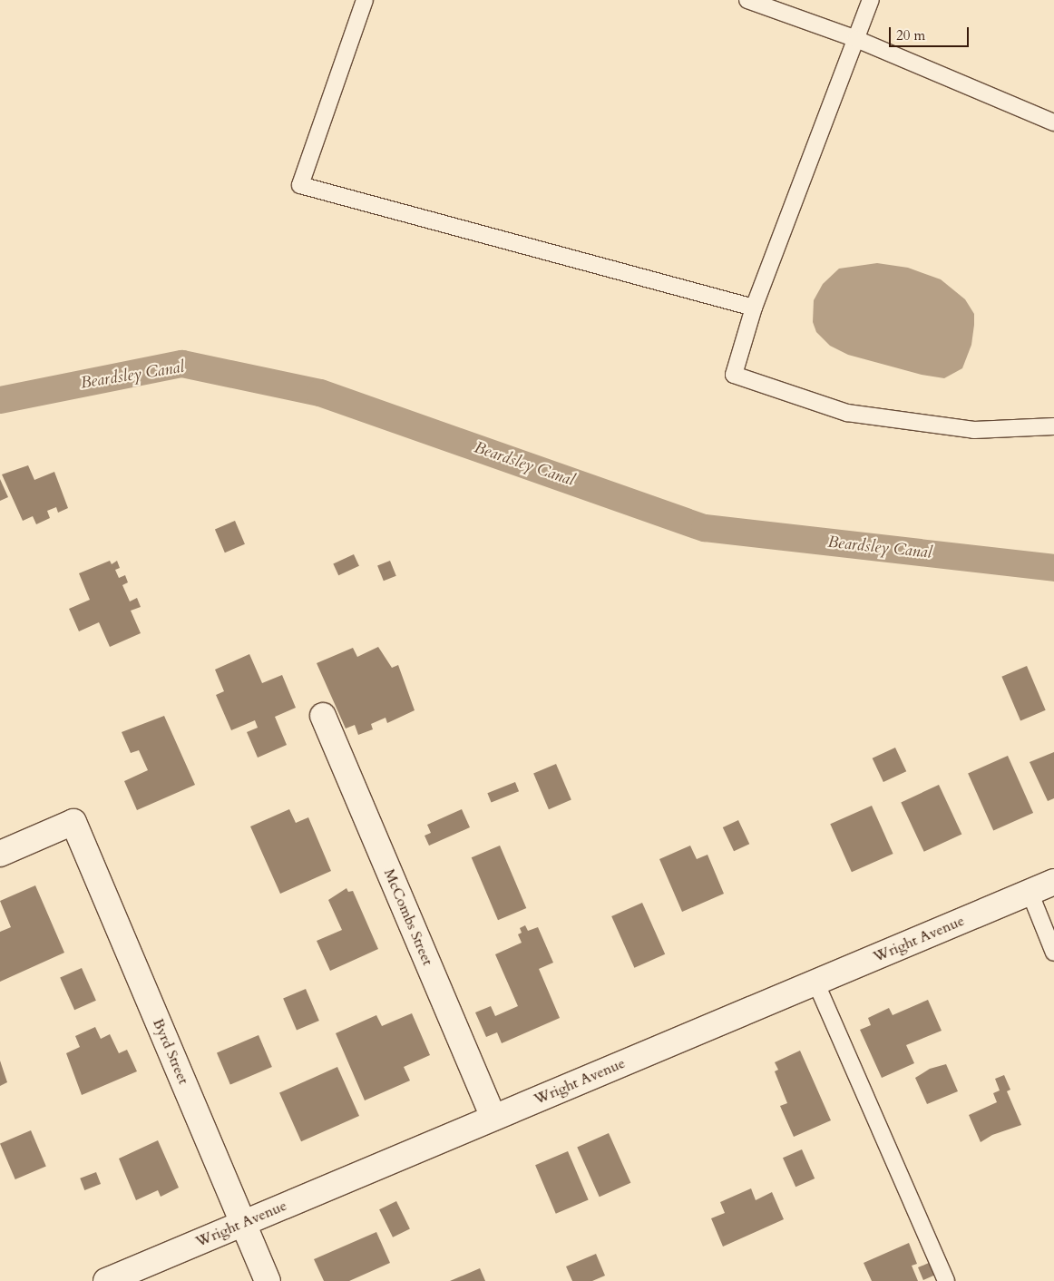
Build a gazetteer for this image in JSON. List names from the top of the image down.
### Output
{
  "streets": {
    "street": ["McCombs Street", "Wright Avenue", "Byrd Street"]
  },
  "crossings": [
    ["McCombs Street", "Wright Avenue"],
    ["Wright Avenue", "Byrd Street"]
  ],
  "water": ["Beardsley Canal"],
  "scale_bar": "20 m"
}
